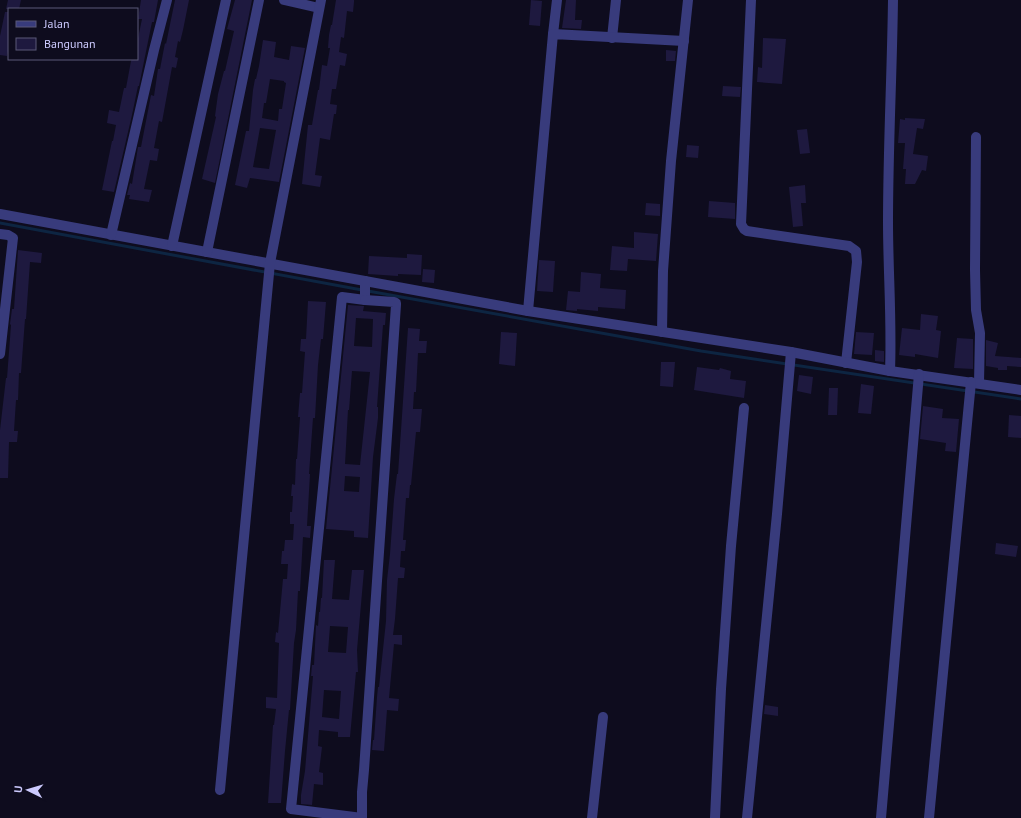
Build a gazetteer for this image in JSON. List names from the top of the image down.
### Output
{
  "legend": ["Jalan", "Bangunan"],
  "north": "left"
}
